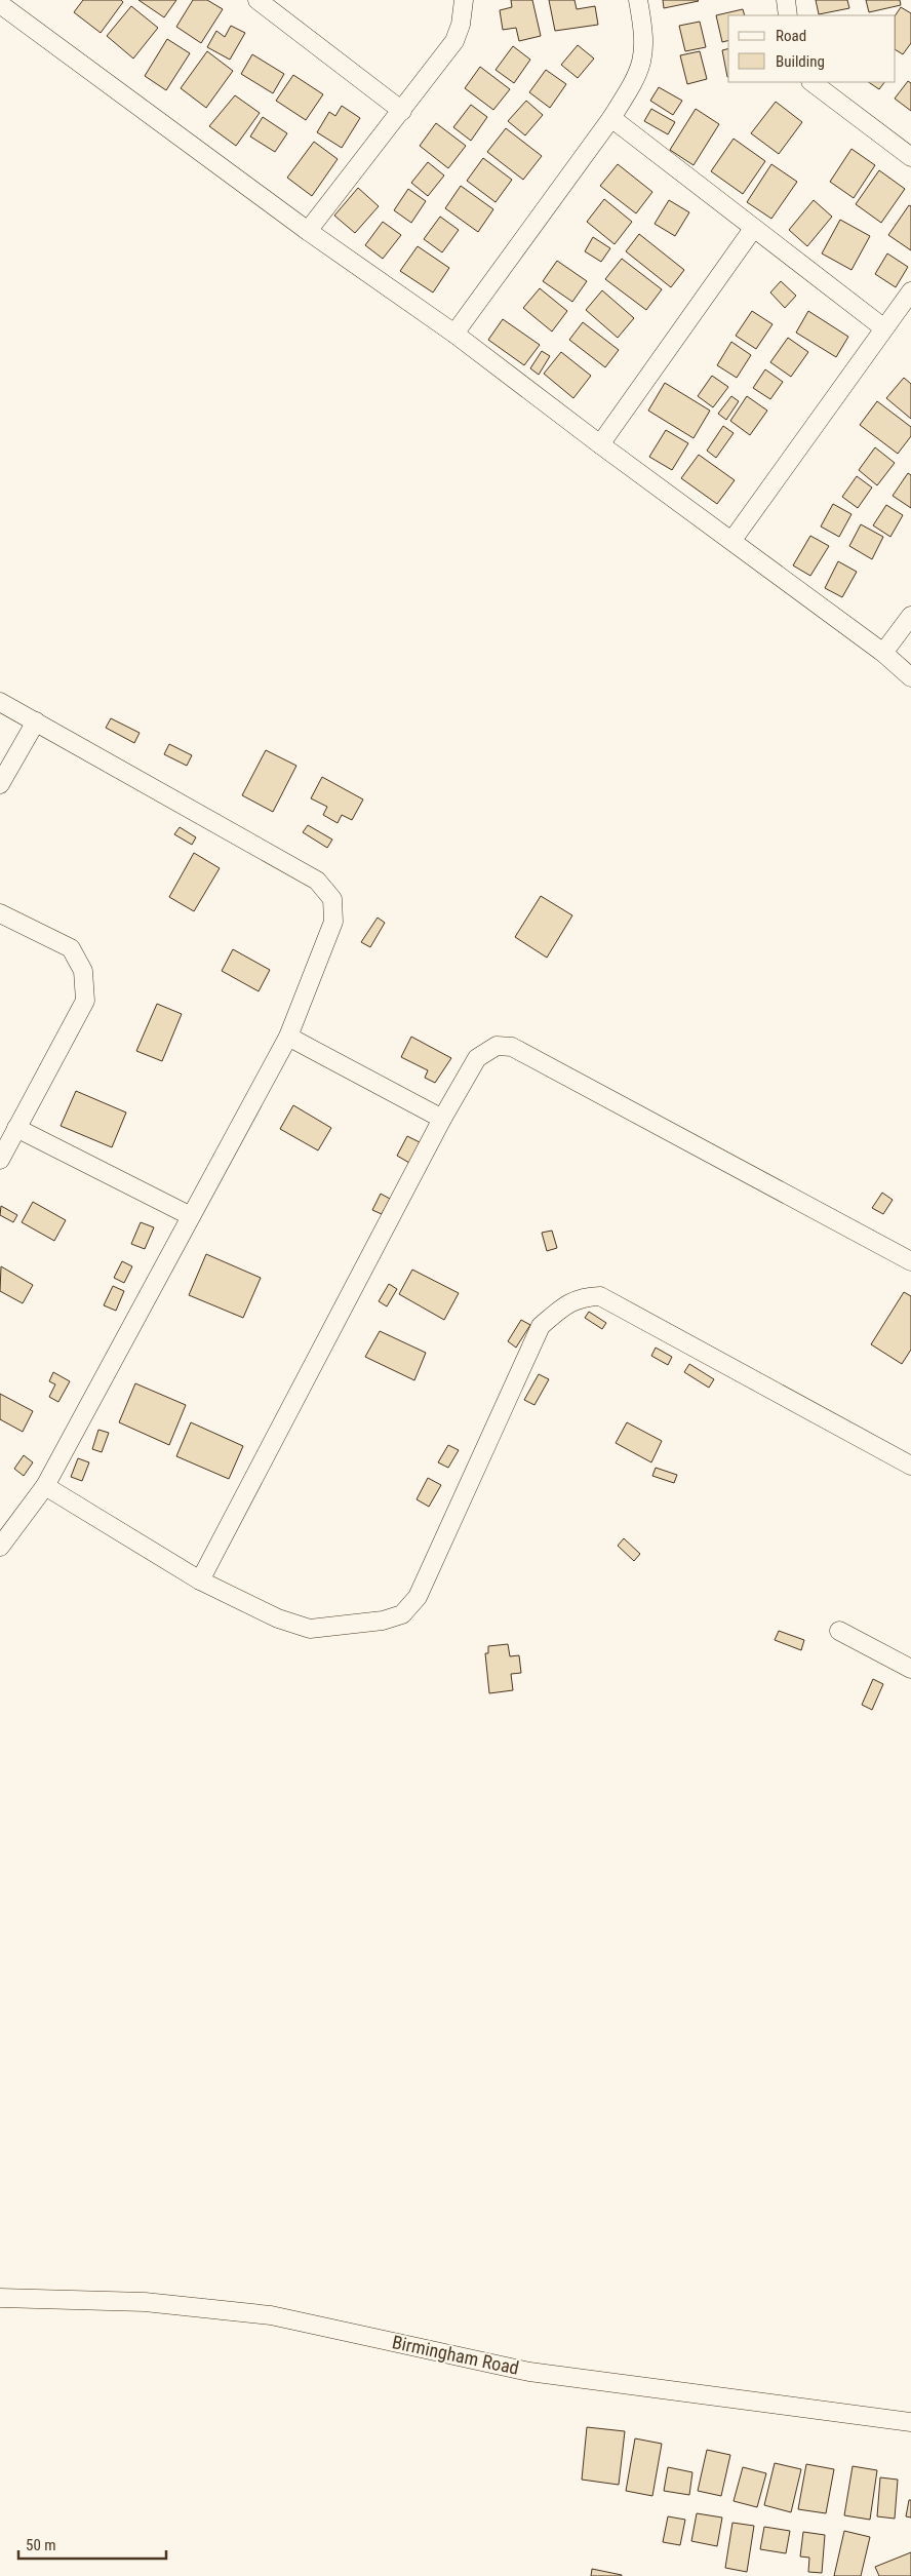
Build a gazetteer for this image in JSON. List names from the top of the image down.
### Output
{
  "streets": {
    "street": ["Birmingham Road"]
  },
  "legend": ["Road", "Building"],
  "scale_bar": "50 m"
}
